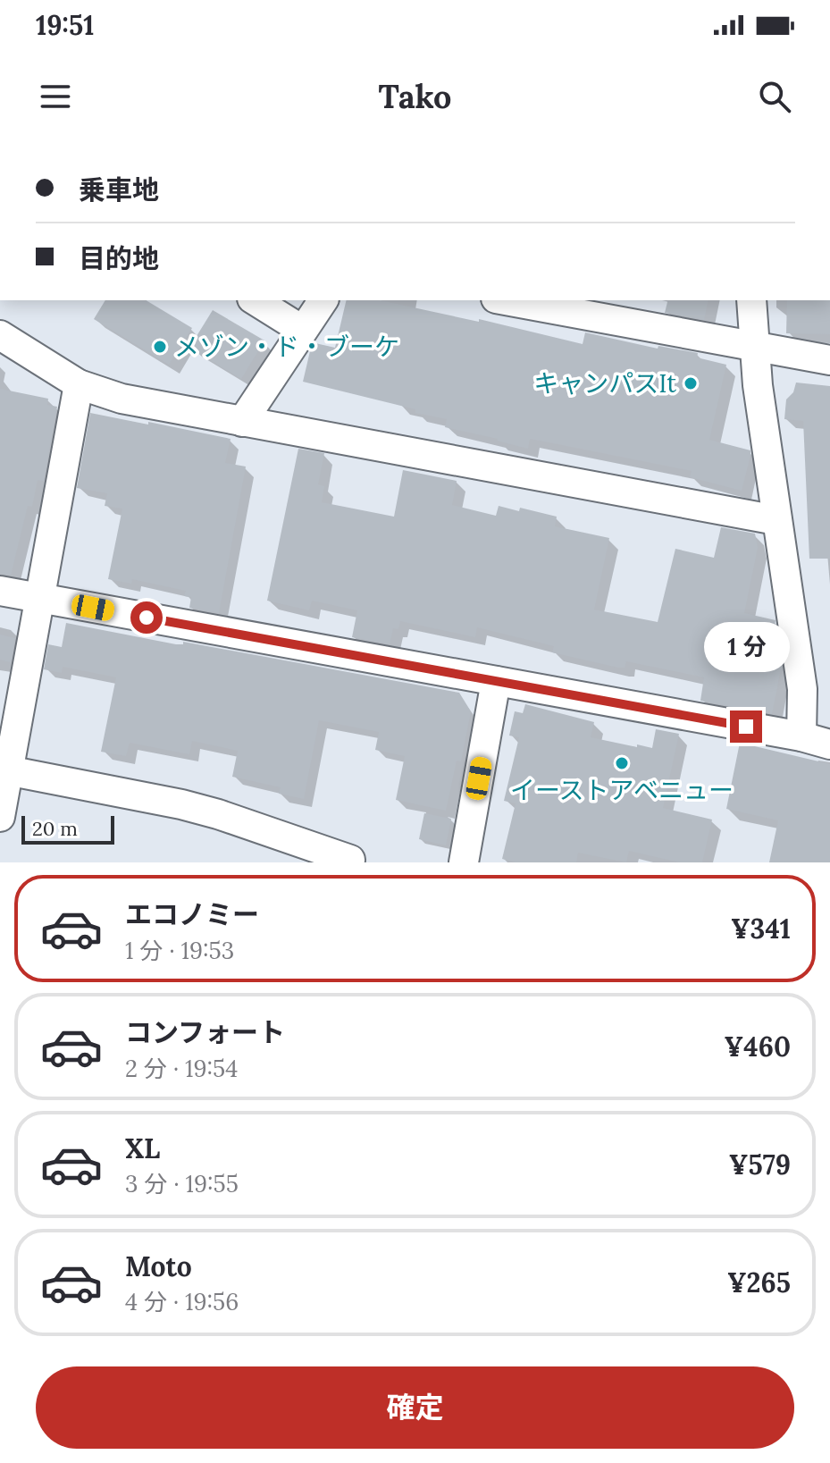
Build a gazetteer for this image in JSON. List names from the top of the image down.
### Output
{
  "places": ["メゾン・ド・ブーケ", "キャンパスIt", "イーストアベニュー"],
  "scale_bar": "20 m",
  "page": {
    "status": "19:51",
    "header": "Tako",
    "banner": ["乗車地", "目的地"],
    "bubble": "1 分",
    "scale": "20 m",
    "list": [
      {
        "name": "エコノミー",
        "note": "1 分 · 19:53",
        "value": "¥341"
      },
      {
        "name": "コンフォート",
        "note": "2 分 · 19:54",
        "value": "¥460"
      },
      {
        "name": "XL",
        "note": "3 分 · 19:55",
        "value": "¥579"
      },
      {
        "name": "Moto",
        "note": "4 分 · 19:56",
        "value": "¥265"
      }
    ],
    "buttons": "確定"
  }
}
